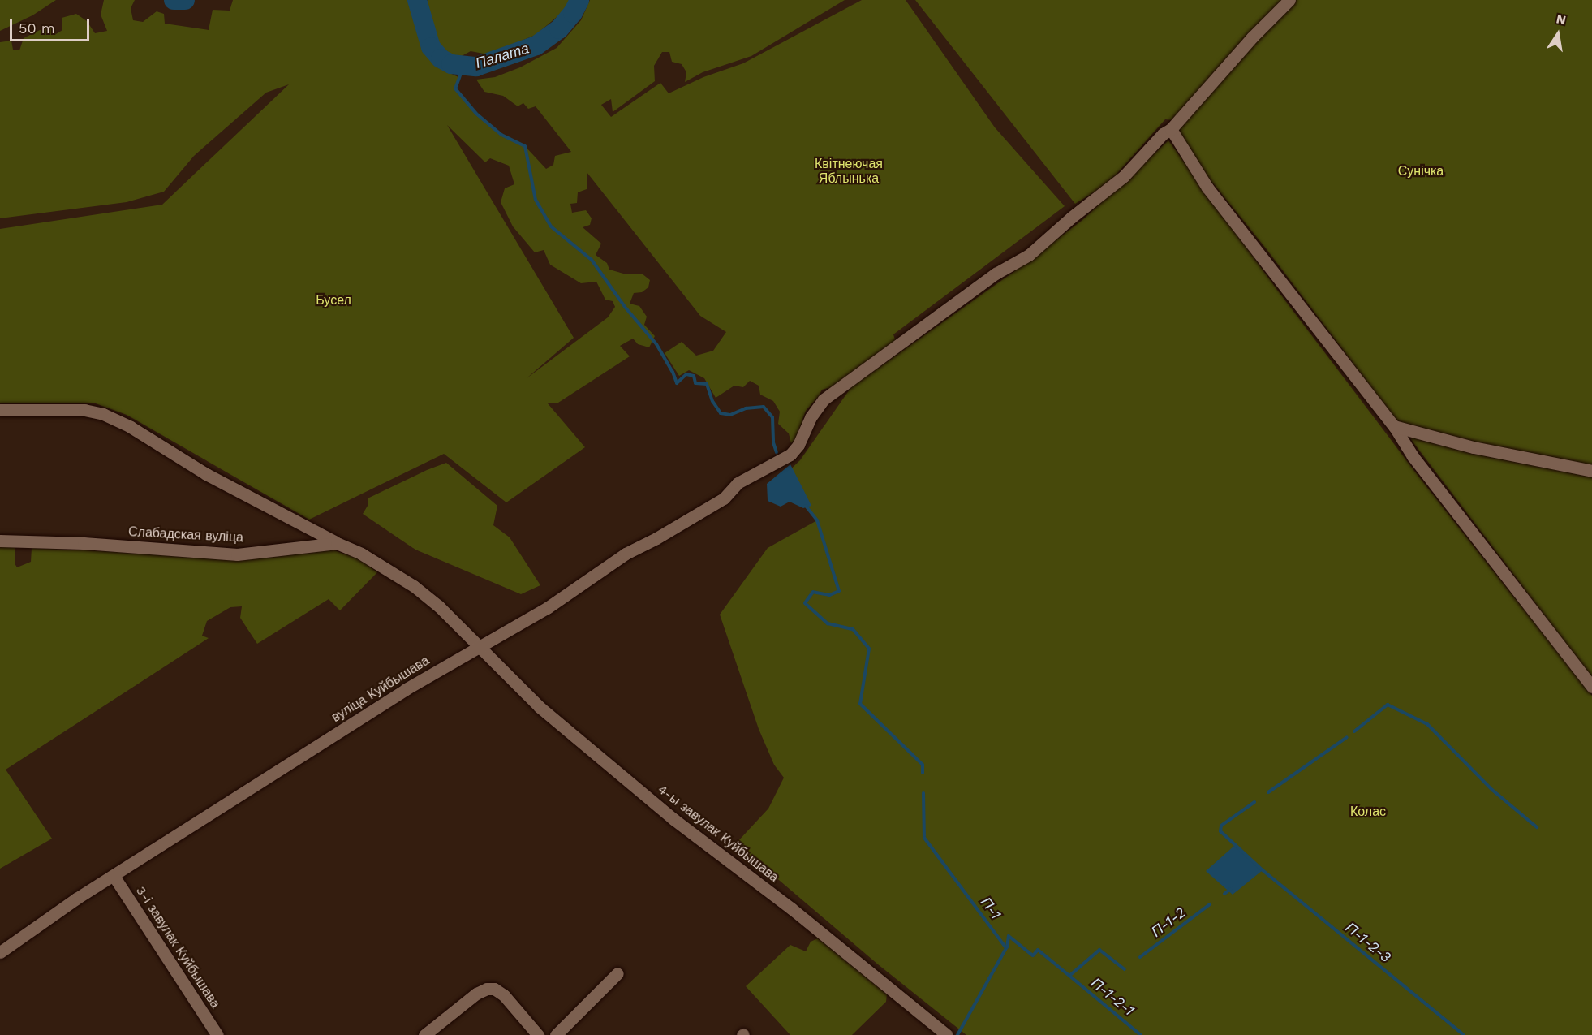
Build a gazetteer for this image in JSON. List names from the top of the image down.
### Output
{
  "streets": {
    "street": [
      "Слабадская вуліца",
      "вуліца Куйбышава",
      "4-ы завулак Куйбышава",
      "3-і завулак Куйбышава"
    ]
  },
  "crossings": [
    ["Слабадская вуліца", "вуліца Куйбышава"],
    ["Слабадская вуліца", "4-ы завулак Куйбышава"],
    ["вуліца Куйбышава", "4-ы завулак Куйбышава"],
    ["вуліца Куйбышава", "3-і завулак Куйбышава"]
  ],
  "water": [
    "Палата",
    "П-1",
    "П-1-2",
    "П-1-2-3",
    "П-1-2-1"
  ],
  "parks": [
    "Квітнеючая Яблынька",
    "Сунічка",
    "Бусел",
    "Колас"
  ],
  "scale_bar": "50 m",
  "north": "top"
}
